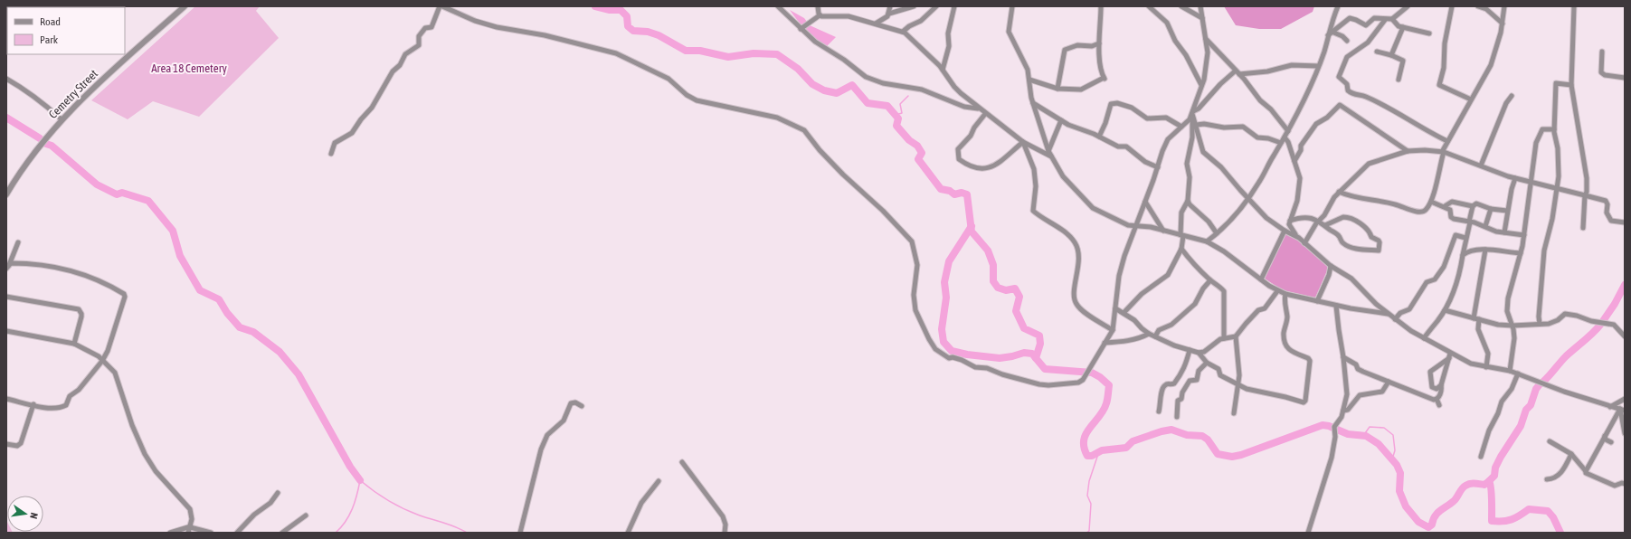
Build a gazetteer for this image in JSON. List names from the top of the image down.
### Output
{
  "streets": {
    "street": ["Cemetry Street"]
  },
  "parks": ["Area 18 Cemetery"],
  "legend": ["Road", "Park"],
  "north": "right"
}
